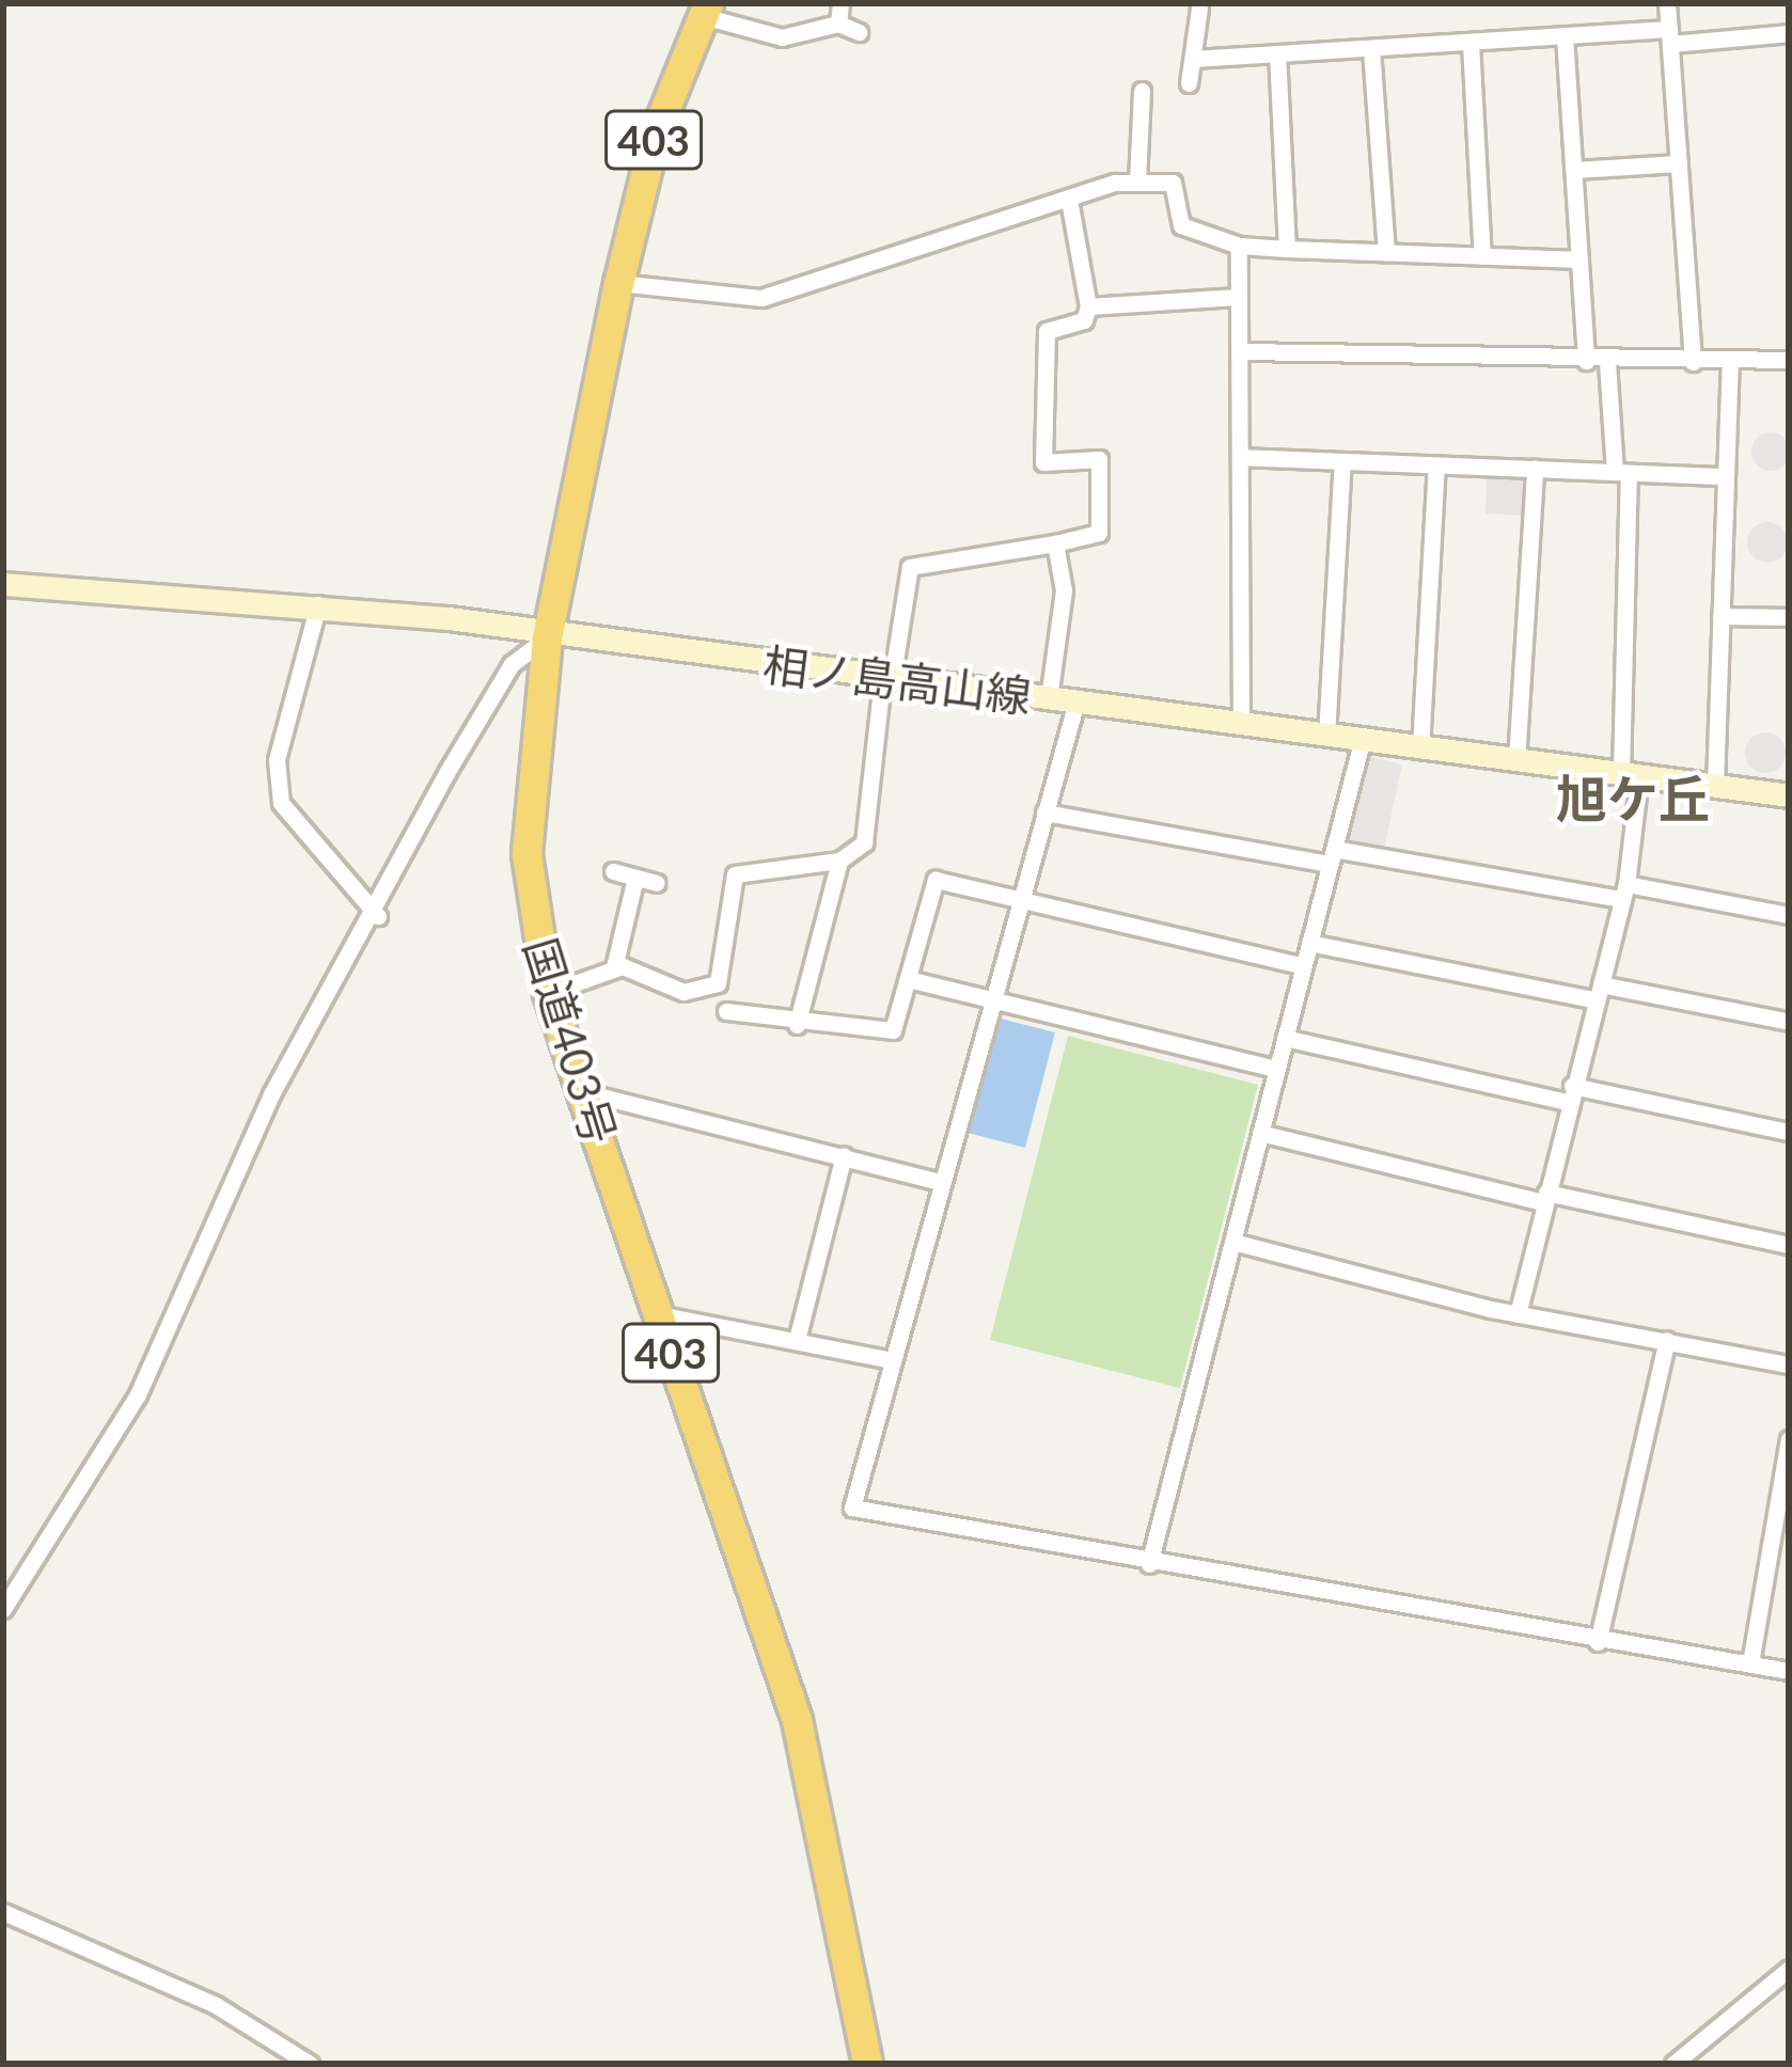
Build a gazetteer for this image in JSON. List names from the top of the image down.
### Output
{
  "streets": {
    "highway": ["403", "国道403号"],
    "main road": ["相ノ島高山線"]
  },
  "crossings": [
    ["相ノ島高山線", "国道403号"]
  ],
  "districts": ["旭ケ丘"]
}
